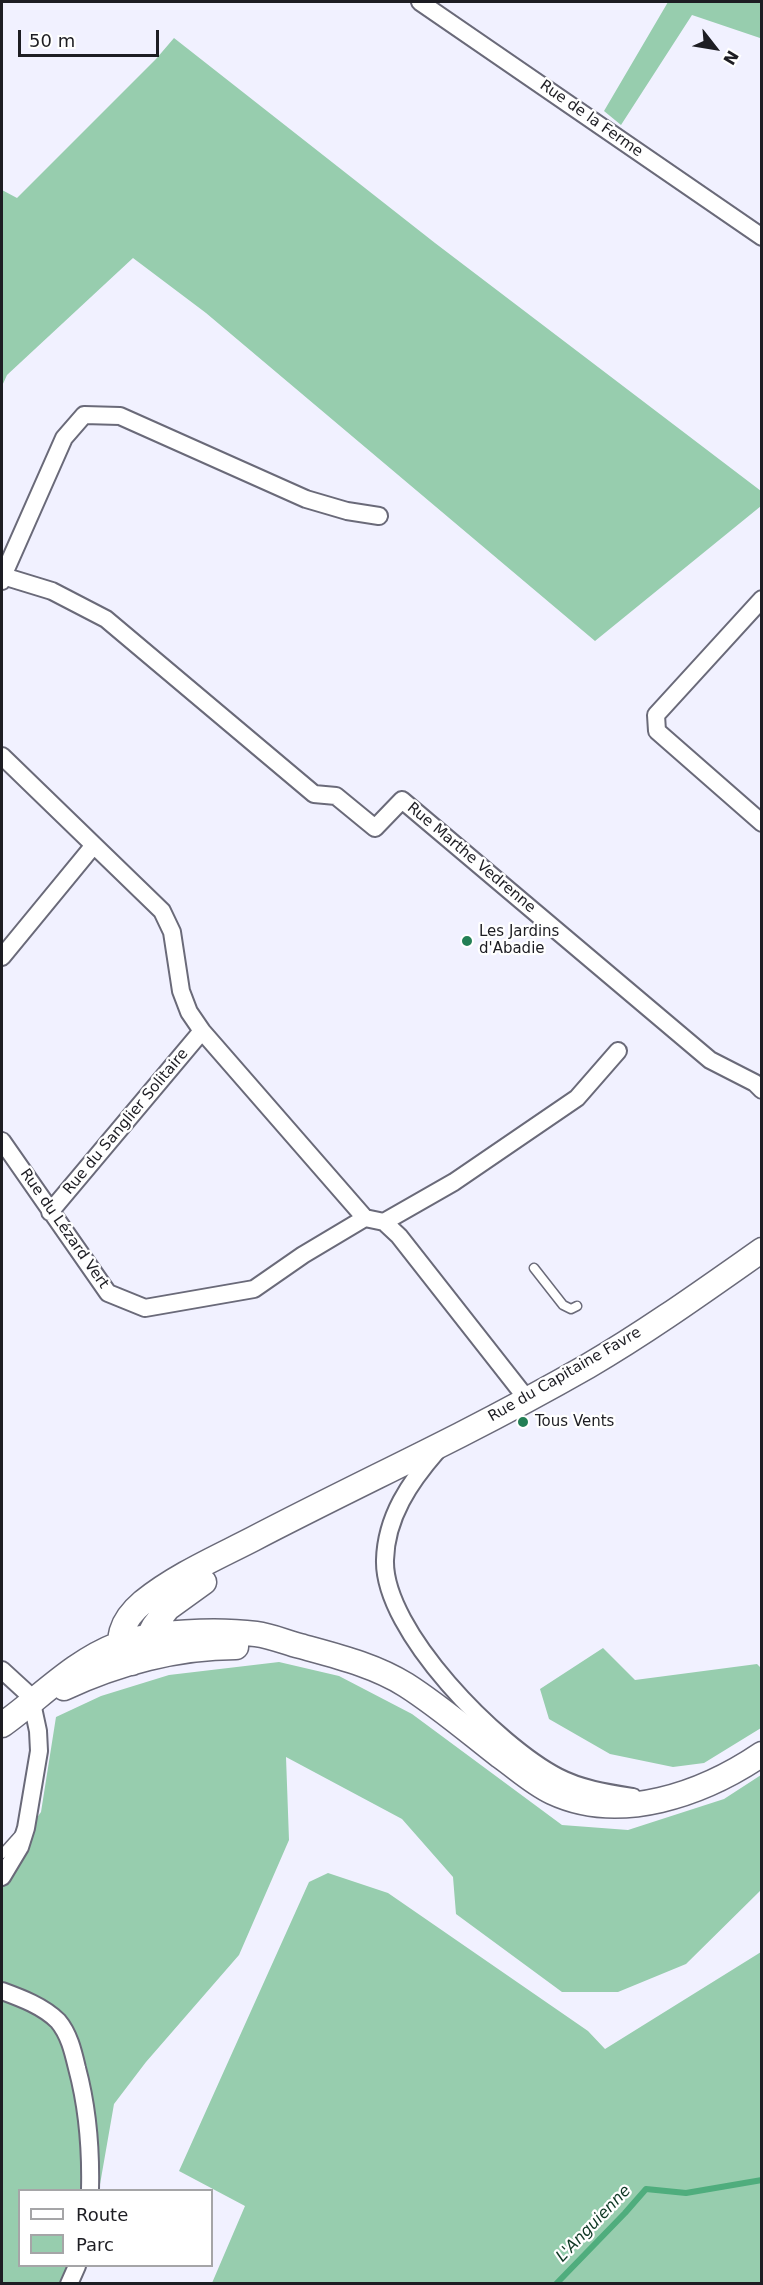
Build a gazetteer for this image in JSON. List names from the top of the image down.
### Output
{
  "streets": {
    "street": [
      "Rue de la Ferme",
      "Rue Marthe Vedrenne",
      "Rue du Sanglier Solitaire",
      "Rue du Lézard Vert",
      "Rue du Capitaine Favre"
    ]
  },
  "crossings": [
    ["Rue du Sanglier Solitaire", "Rue du Lézard Vert"]
  ],
  "water": ["L'Anguienne"],
  "places": ["Les Jardins d'Abadie", "Tous Vents"],
  "legend": ["Route", "Parc"],
  "scale_bar": "50 m",
  "north": "bottom right"
}
